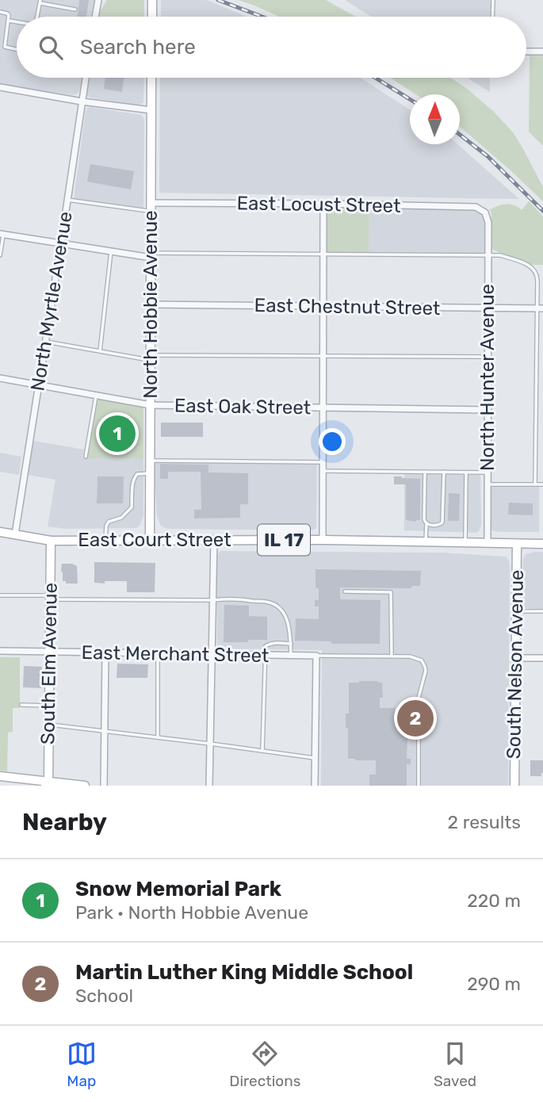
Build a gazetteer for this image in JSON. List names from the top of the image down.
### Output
{
  "streets": {
    "main road": [
      "North Hobbie Avenue",
      "East Court Street",
      "IL 17",
      "South Elm Avenue",
      "South Nelson Avenue"
    ],
    "street": [
      "East Locust Street",
      "North Myrtle Avenue",
      "East Chestnut Street",
      "North Hunter Avenue",
      "East Oak Street",
      "East Merchant Street"
    ]
  },
  "crossings": [
    ["East Locust Street", "North Hobbie Avenue"],
    ["East Locust Street", "North Hunter Avenue"],
    ["North Myrtle Avenue", "East Oak Street"],
    ["North Myrtle Avenue", "East Court Street"],
    ["North Hobbie Avenue", "East Chestnut Street"],
    ["North Hobbie Avenue", "East Oak Street"],
    ["North Hobbie Avenue", "East Court Street"],
    ["East Chestnut Street", "North Hunter Avenue"],
    ["North Hunter Avenue", "East Oak Street"],
    ["North Hunter Avenue", "East Court Street"],
    ["East Court Street", "South Elm Avenue"],
    ["East Court Street", "South Nelson Avenue"],
    ["East Merchant Street", "South Elm Avenue"]
  ],
  "north": "top",
  "page": {
    "search": "Search here",
    "pins": ["1", "2"],
    "heading": ["Nearby", "2 results"],
    "list": [
      {
        "mark": "1",
        "name": "Snow Memorial Park",
        "note": "Park · North Hobbie Avenue",
        "value": "220 m"
      },
      {
        "mark": "2",
        "name": "Martin Luther King Middle School",
        "note": "School",
        "value": "290 m"
      }
    ],
    "nav": ["Map", "Directions", "Saved"]
  }
}
